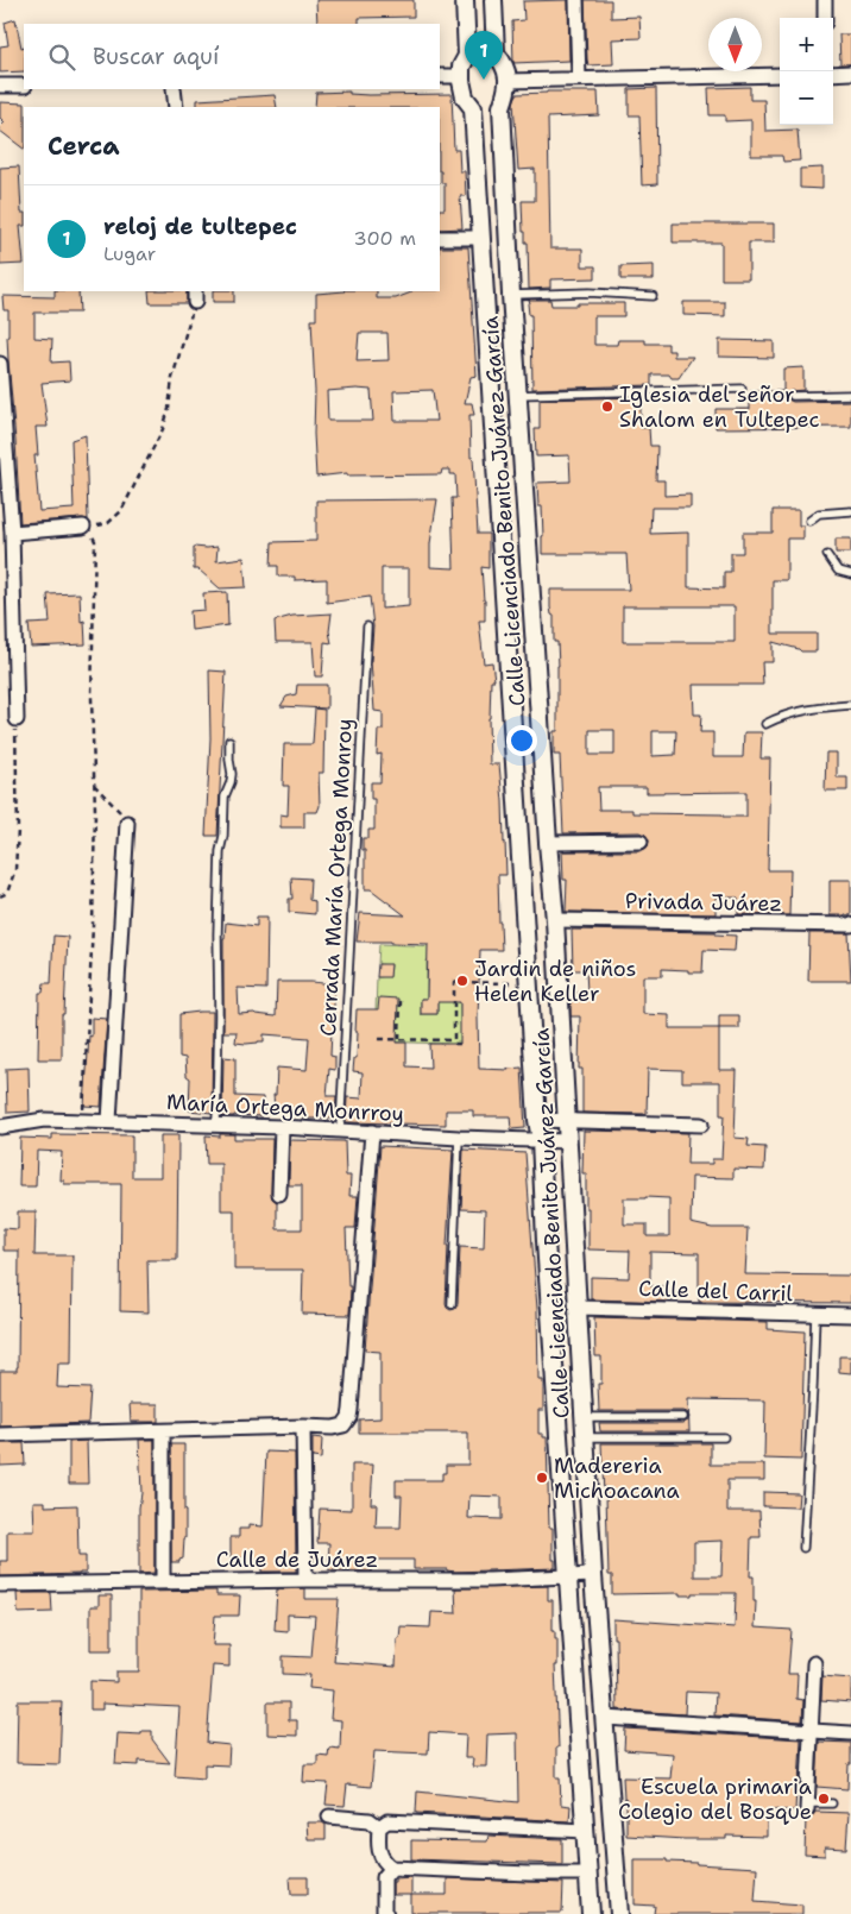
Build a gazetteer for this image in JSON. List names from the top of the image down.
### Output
{
  "streets": {
    "street": [
      "Calle Licenciado Benito Juárez García",
      "Privada Juárez",
      "María Ortega Monrroy",
      "Calle del Carril",
      "Calle de Juárez"
    ],
    "lane": ["Cerrada María Ortega Monroy"]
  },
  "crossings": [
    ["Calle Licenciado Benito Juárez García", "Privada Juárez"],
    ["Calle Licenciado Benito Juárez García", "María Ortega Monrroy"],
    ["Calle Licenciado Benito Juárez García", "Calle del Carril"],
    ["Calle Licenciado Benito Juárez García", "Calle de Juárez"],
    ["Cerrada María Ortega Monroy", "María Ortega Monrroy"]
  ],
  "places": [
    "Iglesia del señor Shalom en Tultepec",
    "Jardin de niños Helen Keller",
    "Madereria Michoacana",
    "Escuela primaria Colegio del Bosque"
  ],
  "north": "bottom",
  "page": {
    "map_buttons": ["+", "−"],
    "search": "Buscar aquí",
    "pins": "1",
    "heading": "Cerca",
    "list": [
      {
        "mark": "1",
        "name": "reloj de tultepec",
        "note": "Lugar",
        "value": "300 m"
      }
    ]
  }
}
